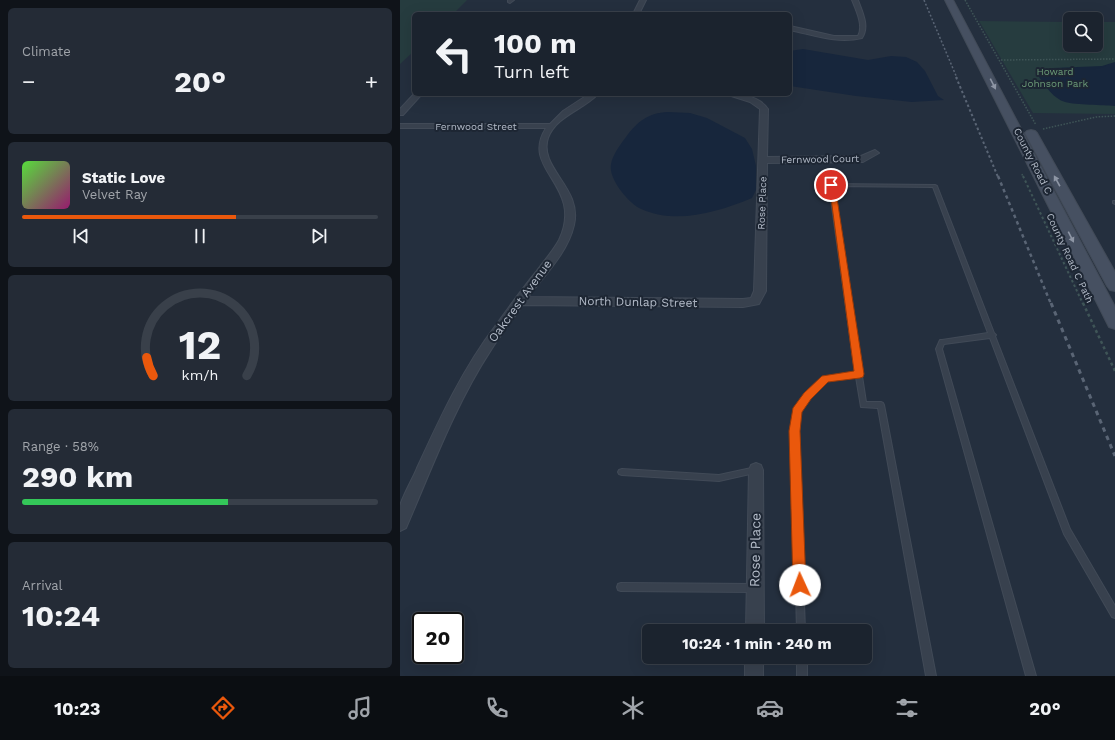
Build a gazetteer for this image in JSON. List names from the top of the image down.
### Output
{
  "streets": {
    "main road": ["County Road C"],
    "street": [
      "Fernwood Street",
      "Fernwood Court",
      "Rose Place",
      "Oakcrest Avenue",
      "North Dunlap Street"
    ],
    "path": ["County Road C Path"]
  },
  "crossings": [
    ["Fernwood Street", "Oakcrest Avenue"],
    ["Fernwood Court", "Rose Place"],
    ["Rose Place", "North Dunlap Street"],
    ["Oakcrest Avenue", "North Dunlap Street"]
  ],
  "parks": ["Howard Johnson Park"],
  "page": {
    "tile": [
      "Climate",
      ["Range · 58%", "290 km"],
      ["Arrival", "10:24"]
    ],
    "turn": ["100 m", "Turn left"],
    "heat": ["−", "20°", "+"],
    "song": ["Static Love", "Velvet Ray"],
    "limit": "20",
    "trip": "10:24 · 1 min · 240 m",
    "tabs": ["10:23", "20°"],
    "gauge": ["12", "km/h"]
  }
}
